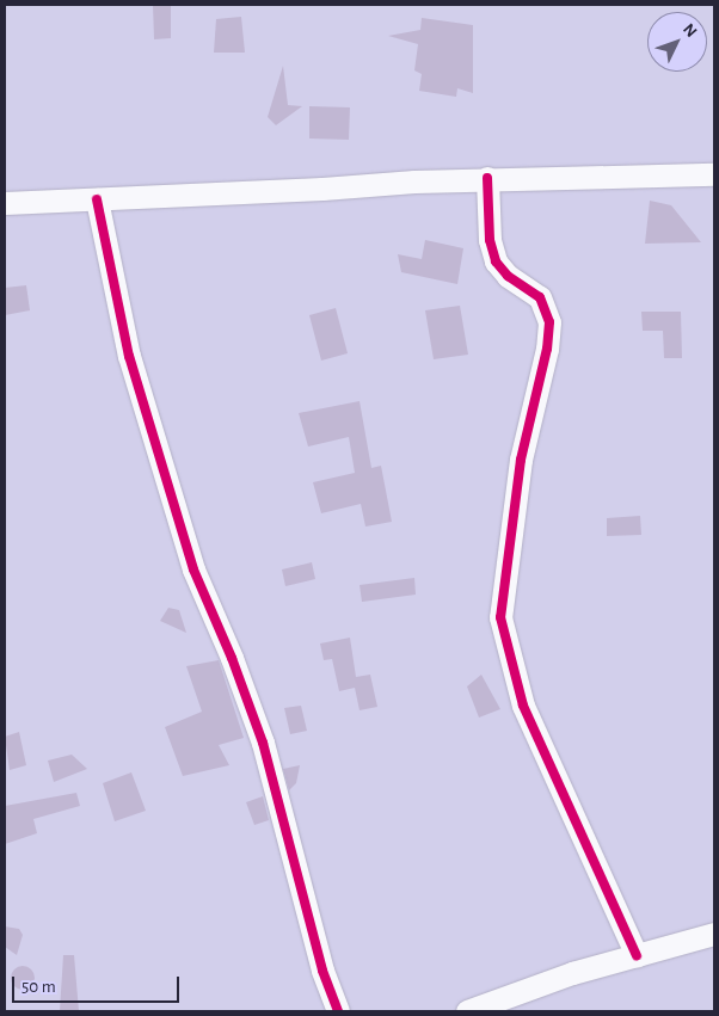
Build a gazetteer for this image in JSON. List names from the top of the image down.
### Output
{
  "scale_bar": "50 m",
  "north": "top right"
}
